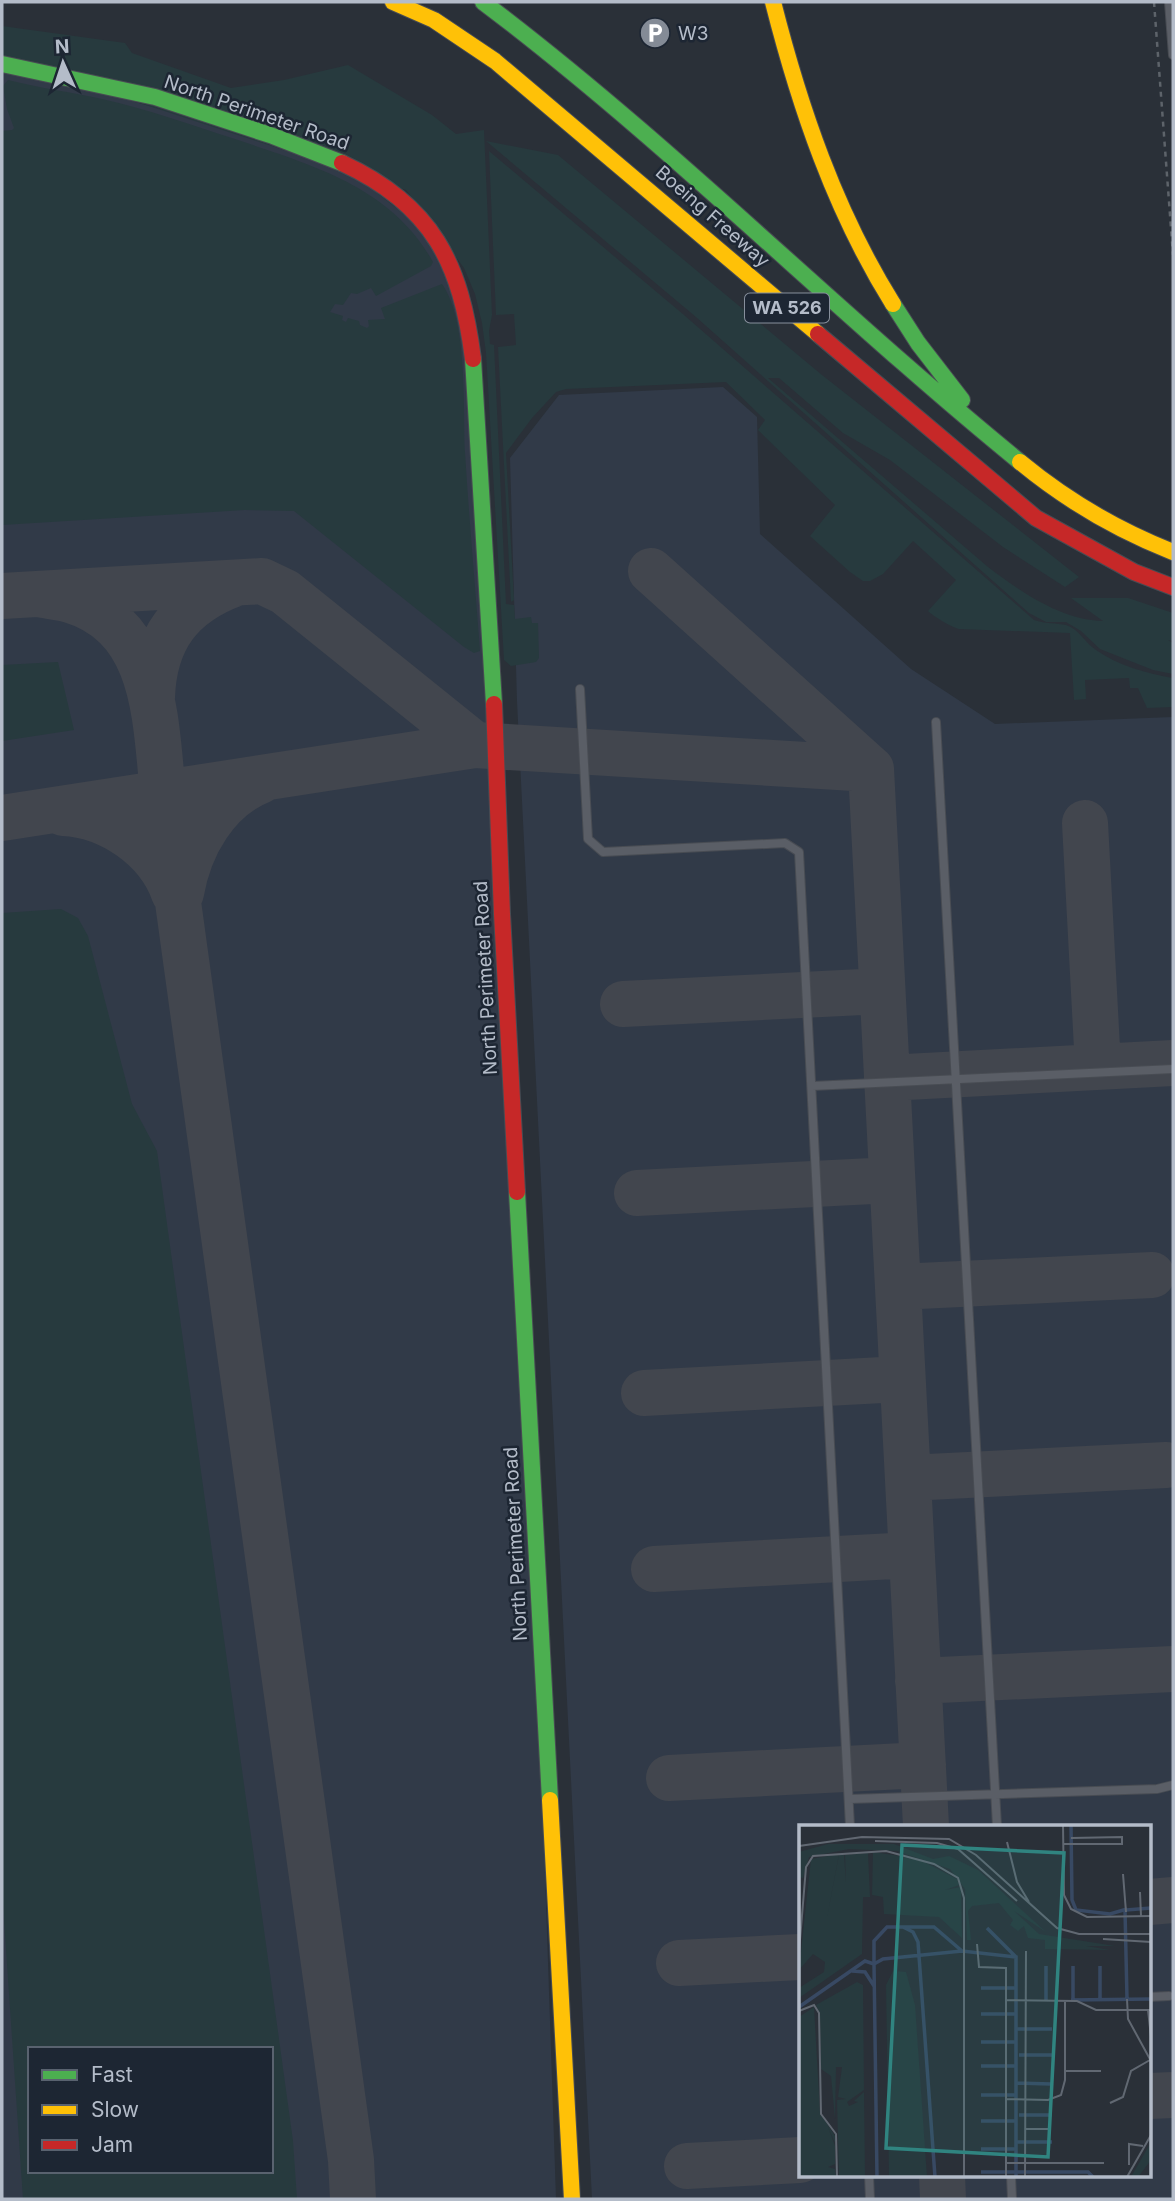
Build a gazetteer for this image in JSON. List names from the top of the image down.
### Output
{
  "streets": {
    "main road": ["North Perimeter Road", "Boeing Freeway", "WA 526"]
  },
  "places": {
    "parking": ["W3"]
  },
  "legend": ["Fast", "Slow", "Jam"],
  "north": "top"
}
